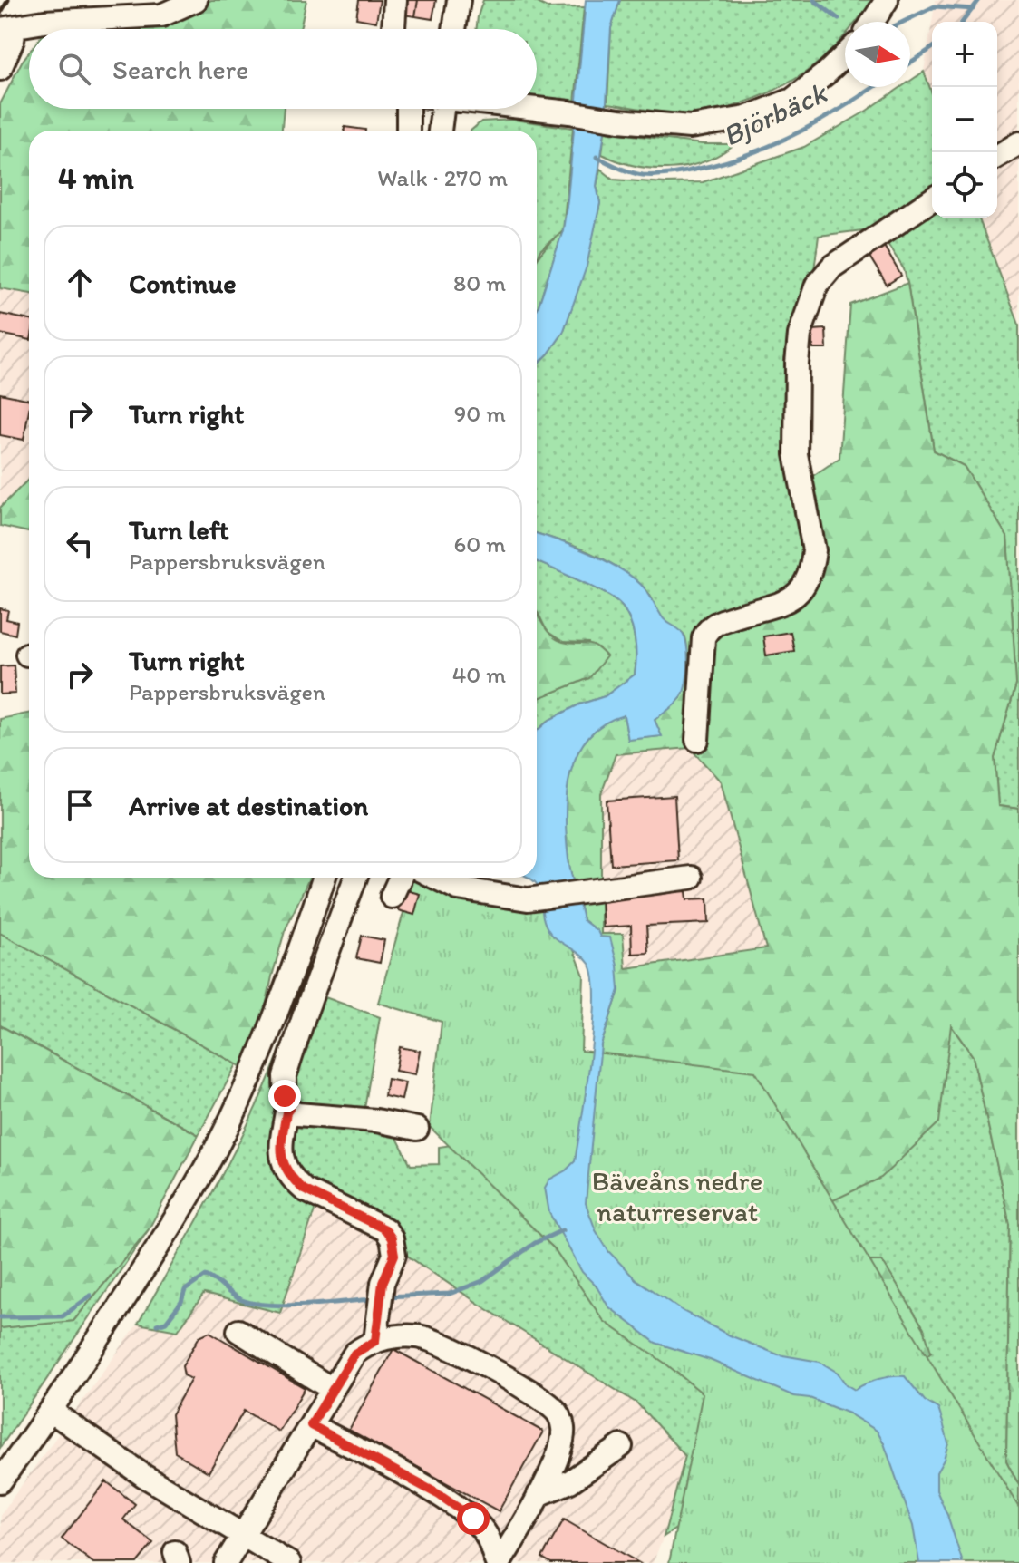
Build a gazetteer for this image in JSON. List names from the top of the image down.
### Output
{
  "water": ["Björbäck"],
  "parks": ["Bäveåns nedre naturreservat"],
  "north": "right",
  "page": {
    "map_buttons": ["+", "−"],
    "search": "Search here",
    "heading": ["4 min", "Walk · 270 m"],
    "list": [
      ["Continue", "80 m"],
      ["Turn right", "90 m"],
      ["Turn left", "Pappersbruksvägen", "60 m"],
      ["Turn right", "Pappersbruksvägen", "40 m"],
      "Arrive at destination"
    ]
  }
}
